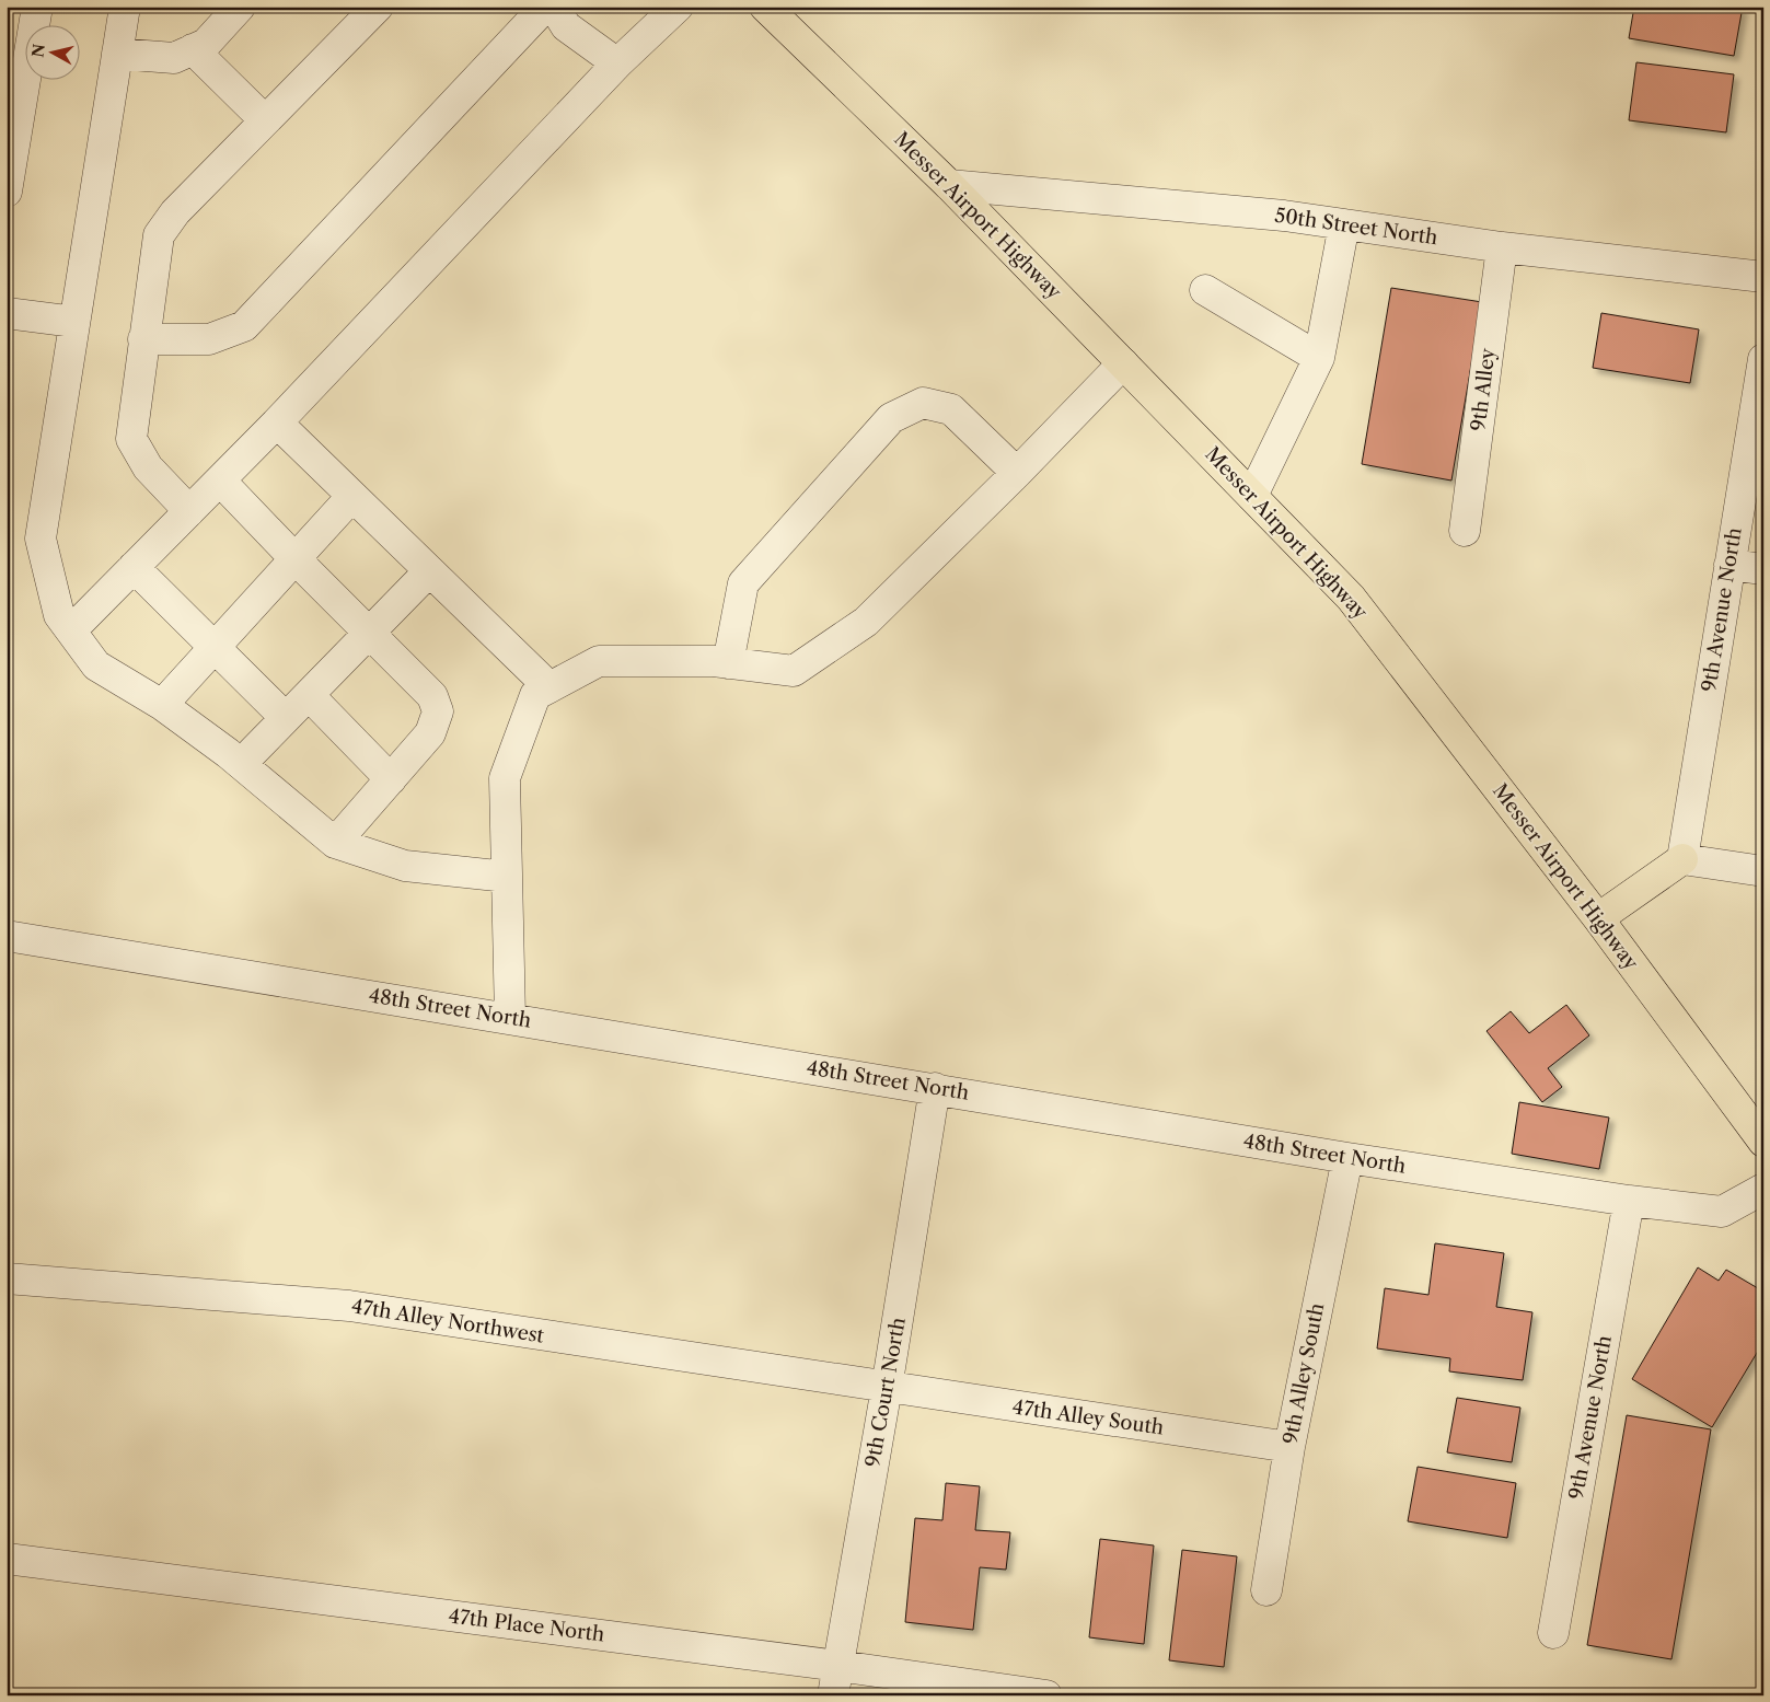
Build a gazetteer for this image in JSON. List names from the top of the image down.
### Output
{
  "streets": {
    "main road": ["Messer Airport Highway"],
    "street": [
      "50th Street North",
      "9th Alley",
      "9th Avenue North",
      "48th Street North",
      "47th Alley Northwest",
      "9th Alley South",
      "9th Court North",
      "47th Alley South",
      "47th Place North"
    ]
  },
  "crossings": [
    ["Messer Airport Highway", "50th Street North"],
    ["50th Street North", "9th Alley"],
    ["9th Avenue North", "48th Street North"],
    ["48th Street North", "9th Alley South"],
    ["48th Street North", "9th Court North"],
    ["47th Alley Northwest", "9th Court North"],
    ["47th Alley Northwest", "47th Alley South"],
    ["9th Alley South", "47th Alley South"],
    ["9th Court North", "47th Alley South"],
    ["9th Court North", "47th Place North"]
  ],
  "north": "left"
}
